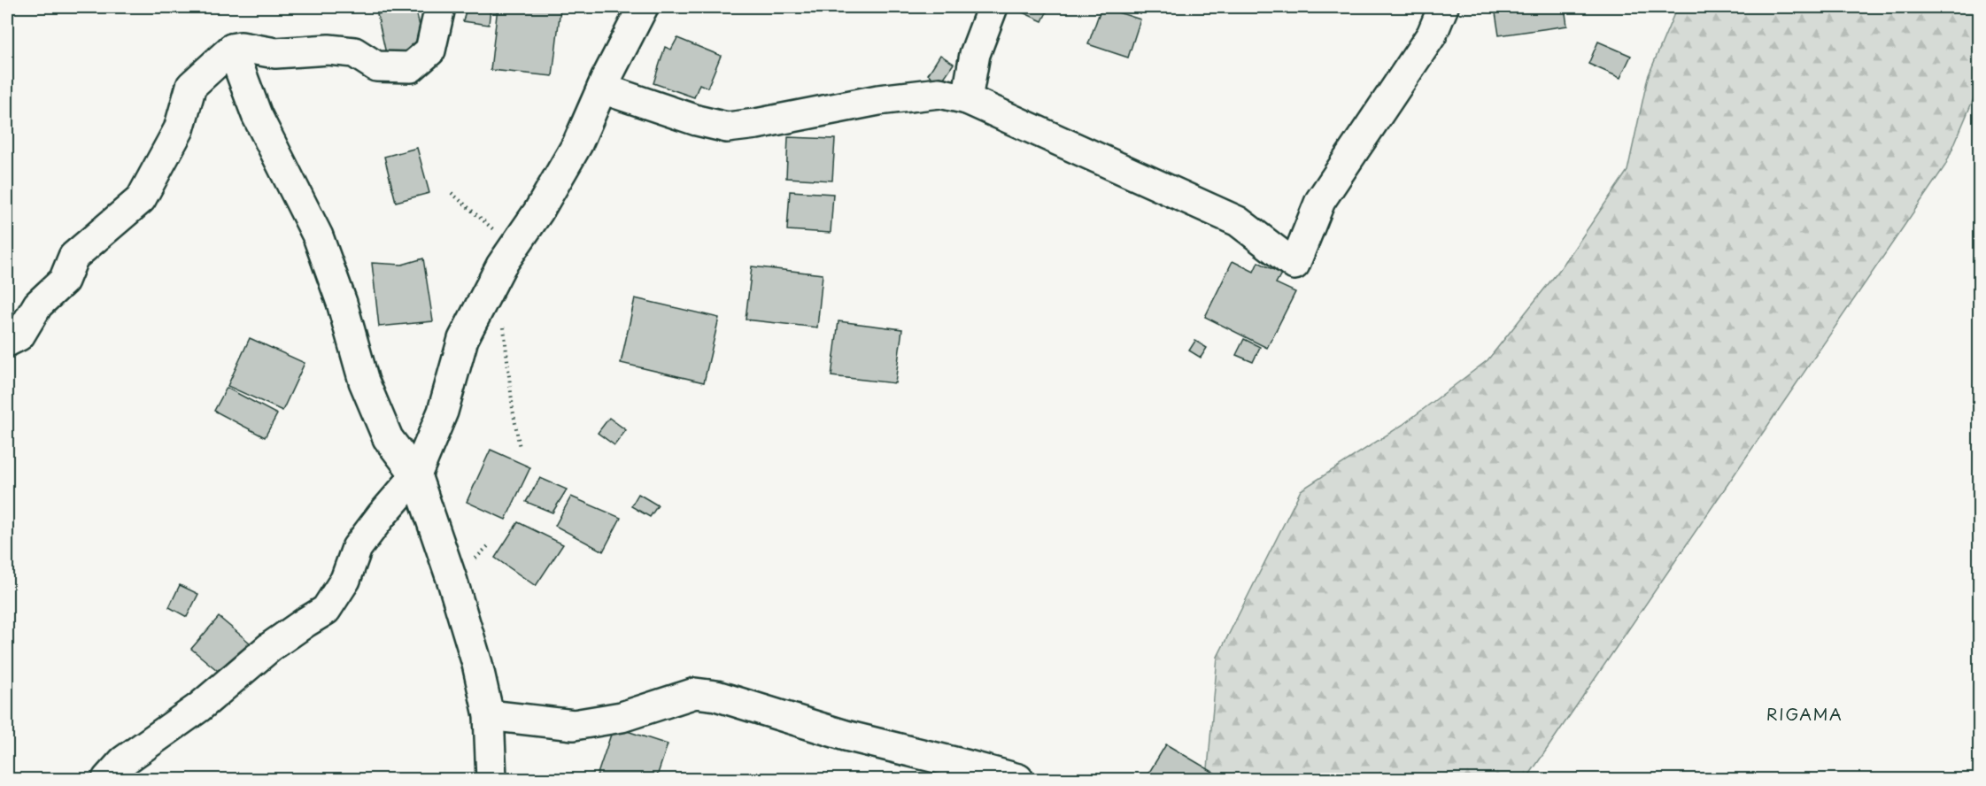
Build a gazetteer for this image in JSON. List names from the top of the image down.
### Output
{
  "districts": ["RIGAMA"]
}
